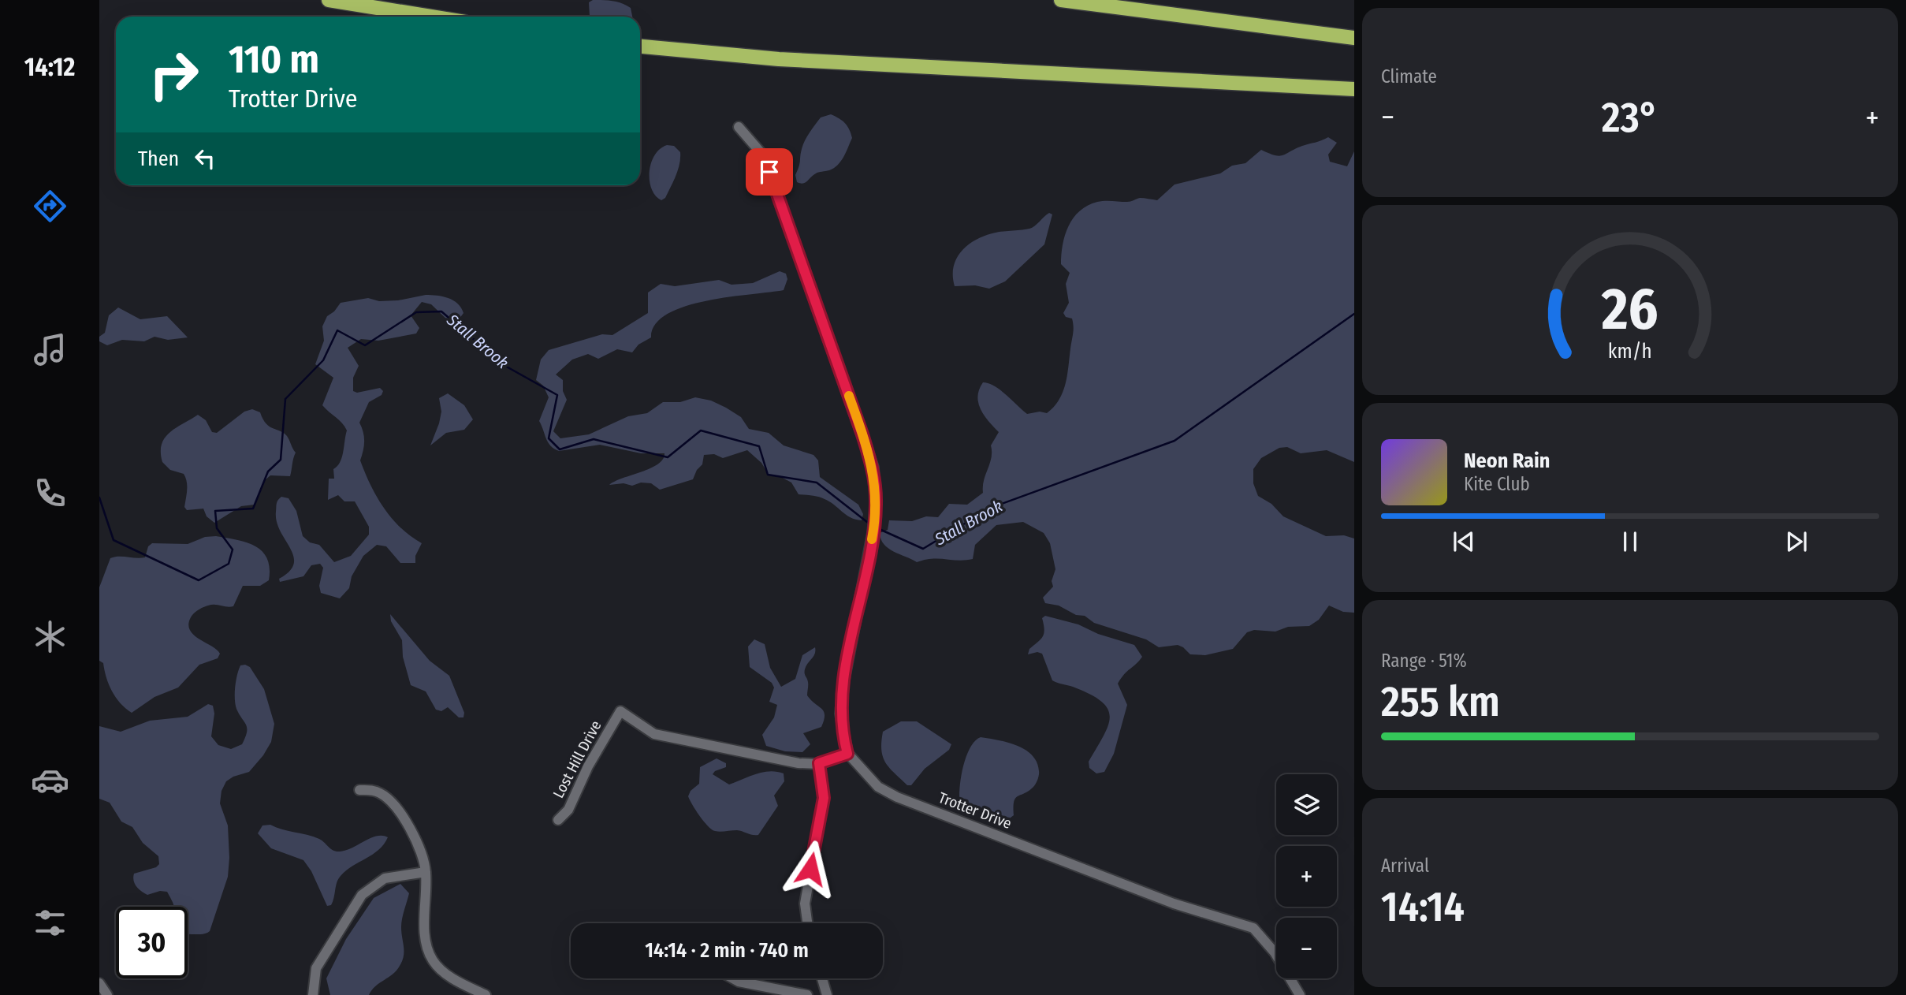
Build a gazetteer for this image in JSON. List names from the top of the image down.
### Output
{
  "streets": {
    "street": ["Lost Hill Drive", "Trotter Drive"]
  },
  "water": ["Stall Brook"],
  "page": {
    "tabs": "14:12",
    "tile": [
      "Climate",
      ["Range · 51%", "255 km"],
      ["Arrival", "14:14"]
    ],
    "turn": ["110 m", "Trotter Drive"],
    "heat": ["−", "23°", "+"],
    "then": "Then",
    "song": ["Neon Rain", "Kite Club"],
    "map_buttons": ["+", "−"],
    "limit": "30",
    "trip": "14:14 · 2 min · 740 m",
    "gauge": ["26", "km/h"]
  }
}
